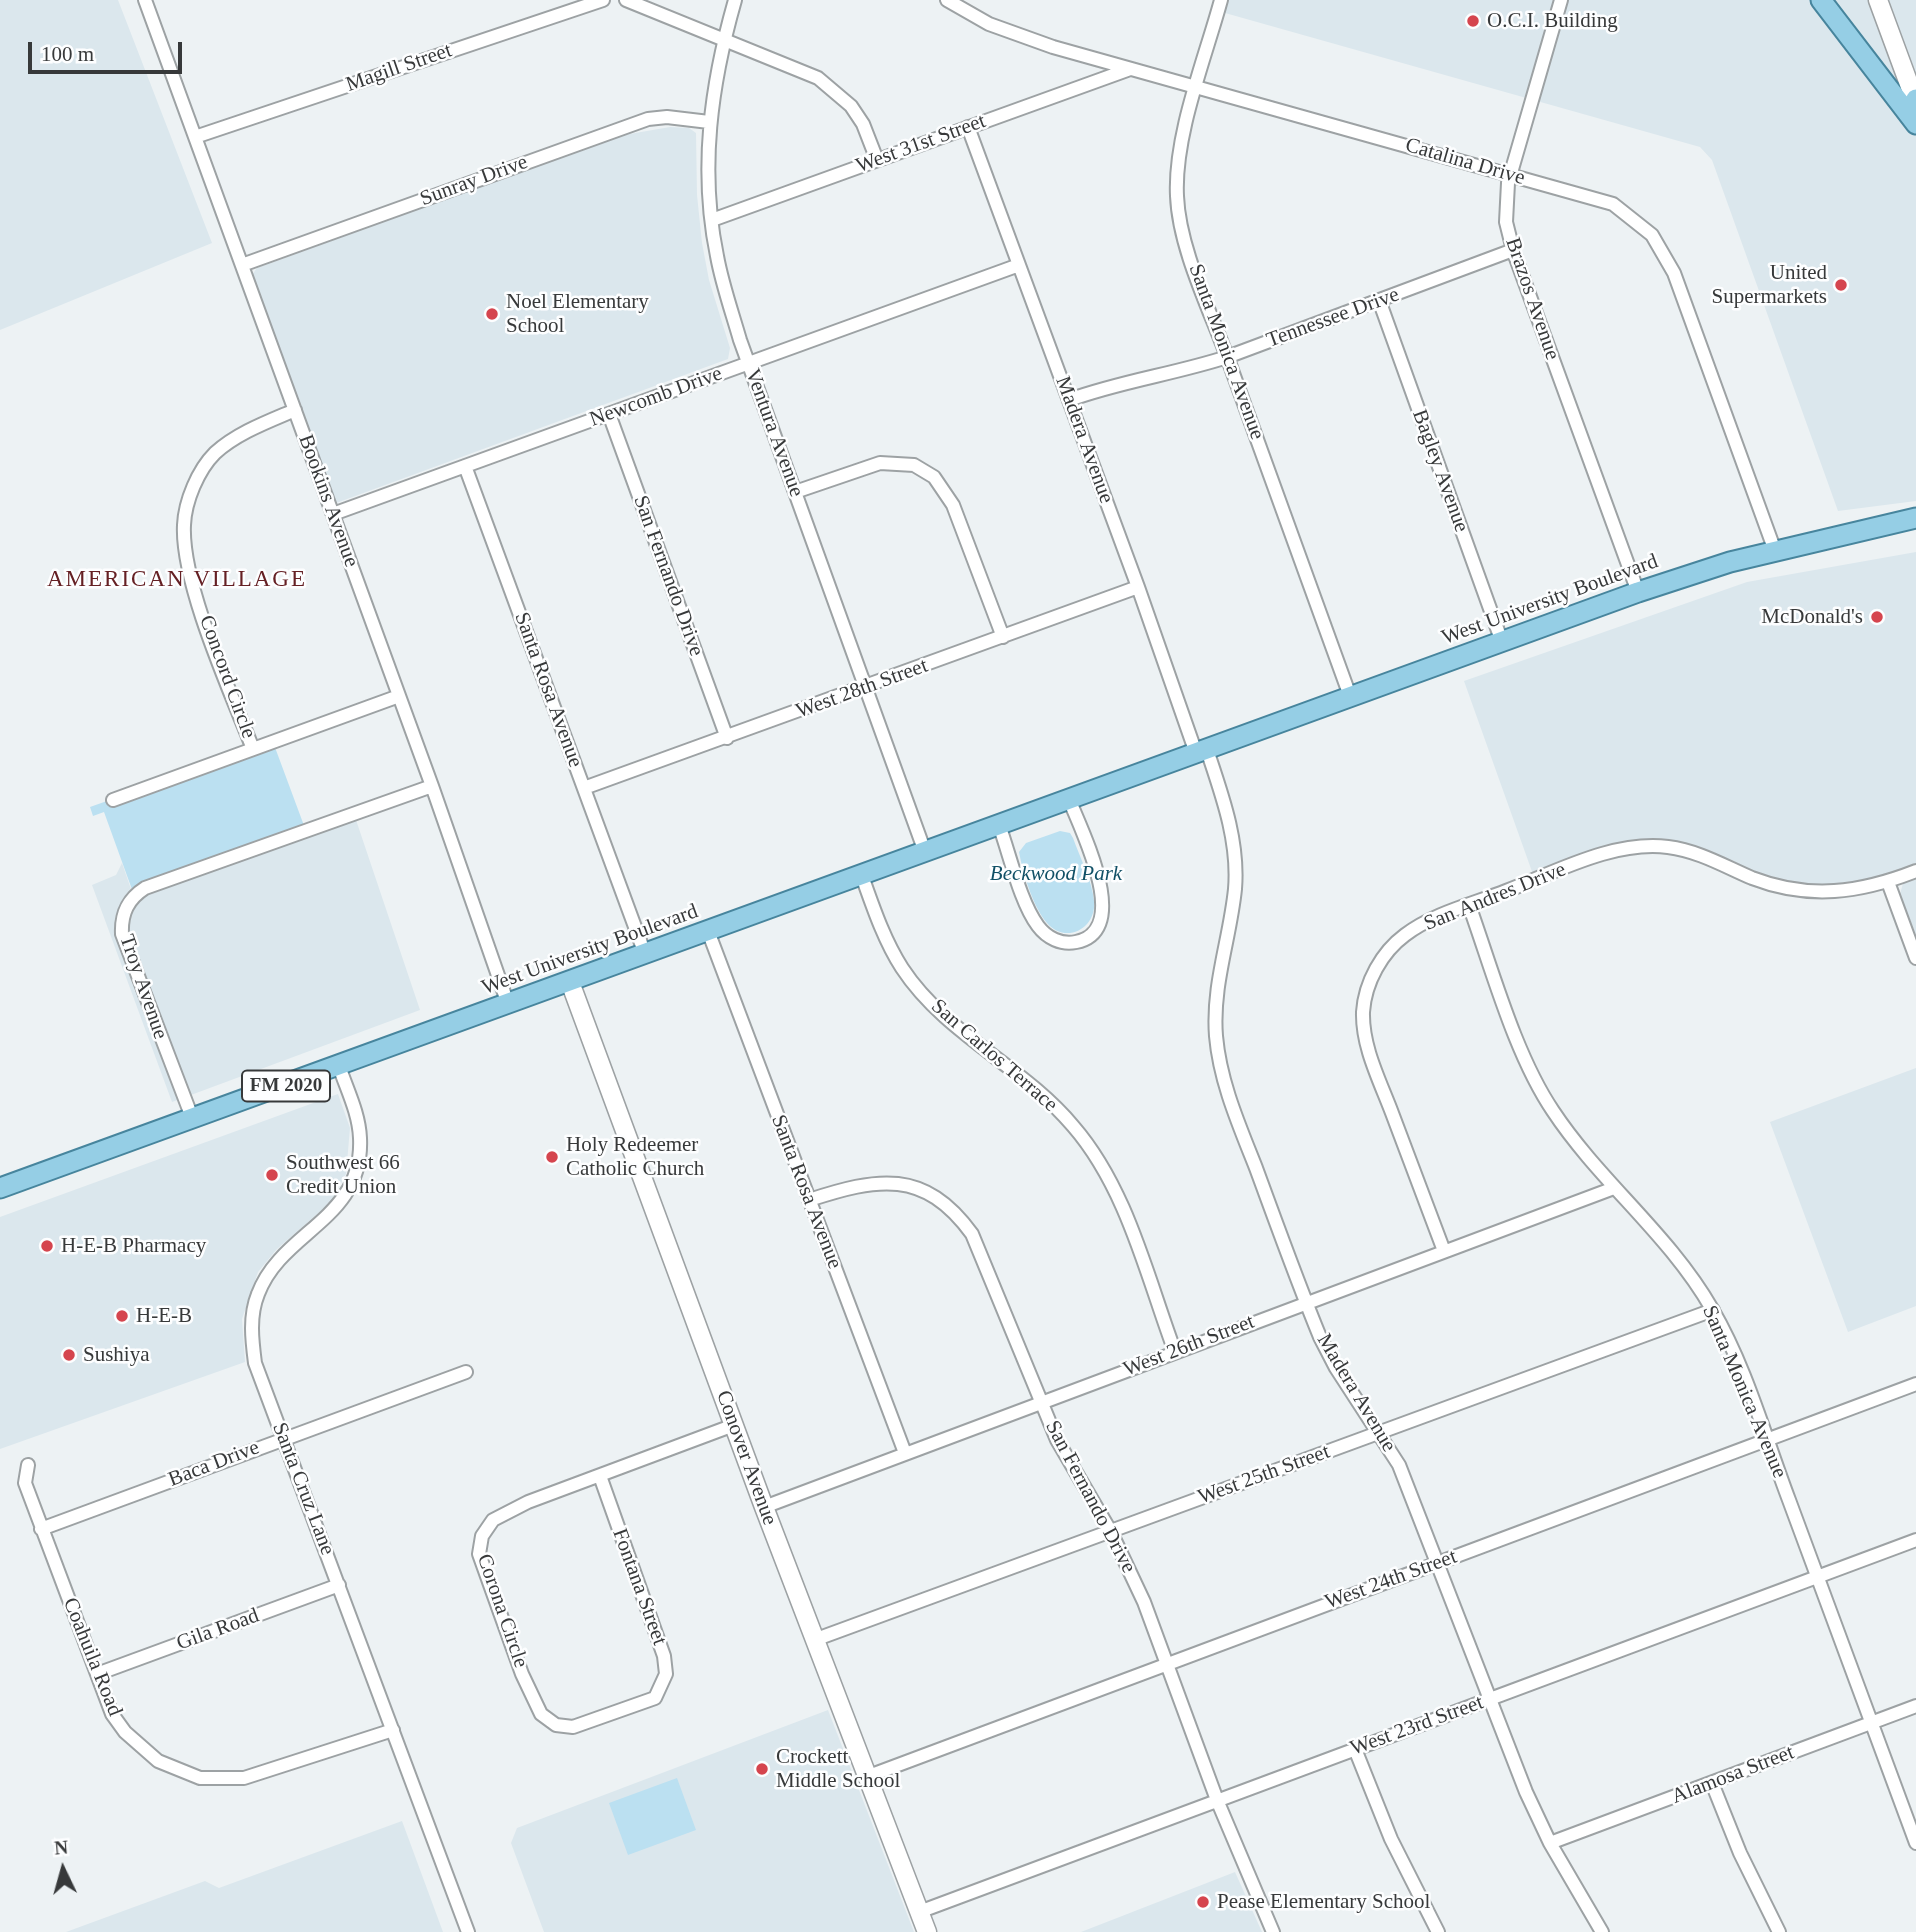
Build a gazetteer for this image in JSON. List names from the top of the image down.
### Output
{
  "streets": {
    "main road": ["West University Boulevard", "FM 2020"],
    "street": [
      "Magill Street",
      "West 31st Street",
      "Catalina Drive",
      "Sunray Drive",
      "Brazos Avenue",
      "Tennessee Drive",
      "Santa Monica Avenue",
      "Newcomb Drive",
      "Ventura Avenue",
      "Madera Avenue",
      "Bagley Avenue",
      "Bookins Avenue",
      "San Fernando Drive",
      "Concord Circle",
      "West 28th Street",
      "Santa Rosa Avenue",
      "San Andres Drive",
      "Troy Avenue",
      "San Carlos Terrace",
      "West 26th Street",
      "Conover Avenue",
      "Baca Drive",
      "West 25th Street",
      "Santa Cruz Lane",
      "West 24th Street",
      "Fontana Street",
      "Corona Circle",
      "Gila Road",
      "Coahuila Road",
      "West 23rd Street",
      "Alamosa Street"
    ]
  },
  "crossings": [
    ["Magill Street", "Bookins Avenue"],
    ["West 31st Street", "Catalina Drive"],
    ["West 31st Street", "Ventura Avenue"],
    ["West 31st Street", "Madera Avenue"],
    ["Catalina Drive", "Brazos Avenue"],
    ["Catalina Drive", "Santa Monica Avenue"],
    ["Catalina Drive", "West University Boulevard"],
    ["Sunray Drive", "Ventura Avenue"],
    ["Sunray Drive", "Bookins Avenue"],
    ["Brazos Avenue", "Tennessee Drive"],
    ["Brazos Avenue", "West University Boulevard"],
    ["Tennessee Drive", "Santa Monica Avenue"],
    ["Tennessee Drive", "Madera Avenue"],
    ["Tennessee Drive", "Bagley Avenue"],
    ["Santa Monica Avenue", "West University Boulevard"],
    ["Santa Monica Avenue", "San Andres Drive"],
    ["Santa Monica Avenue", "West 26th Street"],
    ["Santa Monica Avenue", "West 25th Street"],
    ["Santa Monica Avenue", "West 24th Street"],
    ["Santa Monica Avenue", "West 23rd Street"],
    ["Santa Monica Avenue", "Alamosa Street"],
    ["Newcomb Drive", "Ventura Avenue"],
    ["Newcomb Drive", "Madera Avenue"],
    ["Newcomb Drive", "Bookins Avenue"],
    ["Newcomb Drive", "San Fernando Drive"],
    ["Newcomb Drive", "Santa Rosa Avenue"],
    ["Ventura Avenue", "West University Boulevard"],
    ["Ventura Avenue", "West 28th Street"],
    ["Madera Avenue", "West University Boulevard"],
    ["Madera Avenue", "West 28th Street"],
    ["Madera Avenue", "West 26th Street"],
    ["Madera Avenue", "West 25th Street"],
    ["Madera Avenue", "West 24th Street"],
    ["Madera Avenue", "West 23rd Street"],
    ["Madera Avenue", "Alamosa Street"],
    ["Bagley Avenue", "West University Boulevard"],
    ["Bookins Avenue", "West University Boulevard"],
    ["Bookins Avenue", "Concord Circle"],
    ["Bookins Avenue", "Troy Avenue"],
    ["San Fernando Drive", "West 28th Street"],
    ["San Fernando Drive", "Santa Rosa Avenue"],
    ["San Fernando Drive", "West 26th Street"],
    ["San Fernando Drive", "West 25th Street"],
    ["San Fernando Drive", "West 24th Street"],
    ["San Fernando Drive", "West 23rd Street"],
    ["West University Boulevard", "Santa Rosa Avenue"],
    ["West University Boulevard", "Troy Avenue"],
    ["West University Boulevard", "San Carlos Terrace"],
    ["West University Boulevard", "Conover Avenue"],
    ["West University Boulevard", "Santa Cruz Lane"],
    ["West 28th Street", "Santa Rosa Avenue"],
    ["Santa Rosa Avenue", "West 26th Street"],
    ["San Andres Drive", "West 26th Street"],
    ["San Carlos Terrace", "West 26th Street"],
    ["West 26th Street", "Conover Avenue"],
    ["Conover Avenue", "West 25th Street"],
    ["Conover Avenue", "West 24th Street"],
    ["Conover Avenue", "Corona Circle"],
    ["Conover Avenue", "West 23rd Street"],
    ["Baca Drive", "Santa Cruz Lane"],
    ["Baca Drive", "Coahuila Road"],
    ["Santa Cruz Lane", "Gila Road"],
    ["Santa Cruz Lane", "Coahuila Road"],
    ["Fontana Street", "Corona Circle"],
    ["Gila Road", "Coahuila Road"]
  ],
  "districts": ["AMERICAN VILLAGE"],
  "parks": ["Beckwood Park"],
  "places": [
    "O.C.I. Building",
    "United Supermarkets",
    "Noel Elementary School",
    "McDonald's",
    "Holy Redeemer Catholic Church",
    "Southwest 66 Credit Union",
    "H-E-B Pharmacy",
    "H-E-B",
    "Sushiya",
    "Crockett Middle School",
    "Pease Elementary School"
  ],
  "scale_bar": "100 m",
  "north": "top"
}
